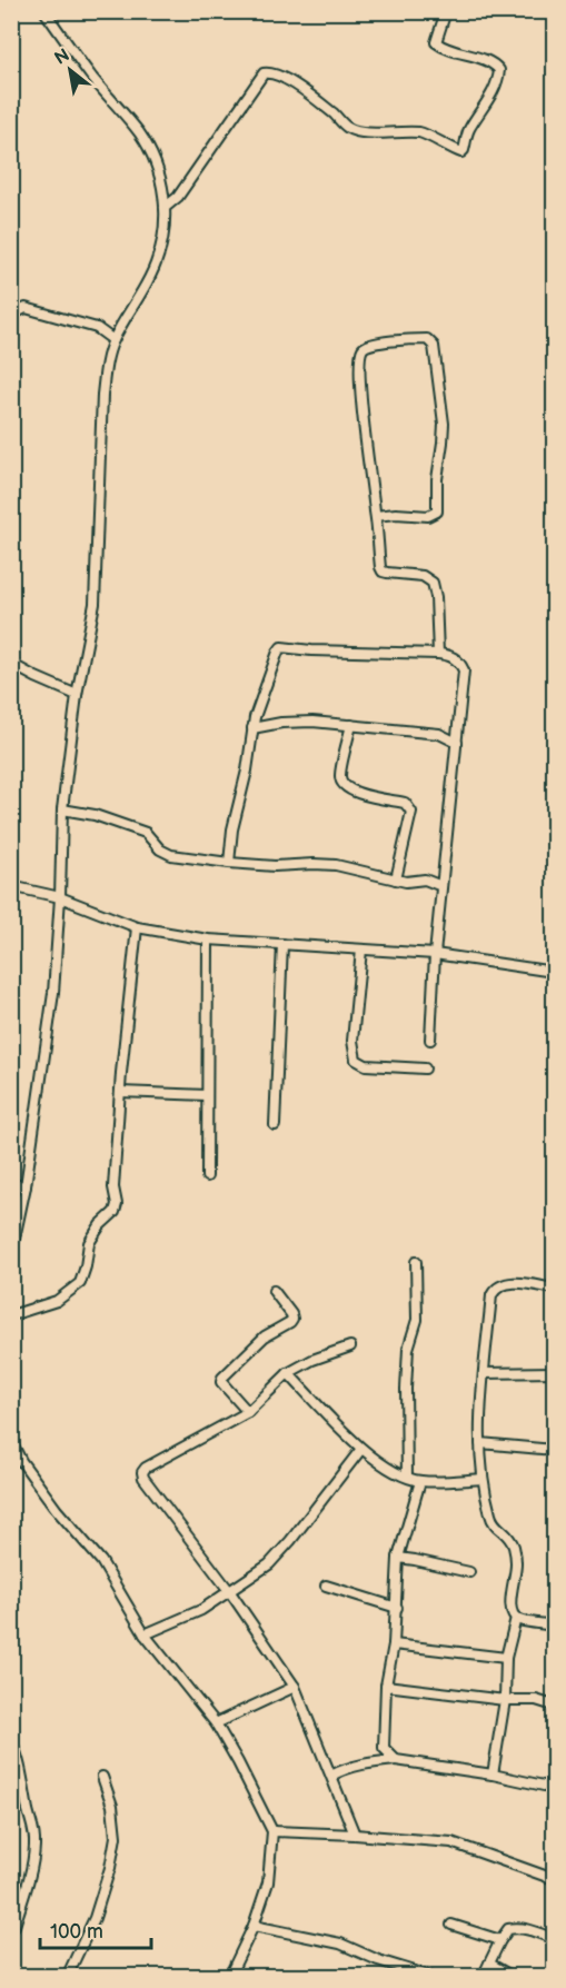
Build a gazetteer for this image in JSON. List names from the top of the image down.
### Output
{
  "scale_bar": "100 m",
  "north": "top left"
}
